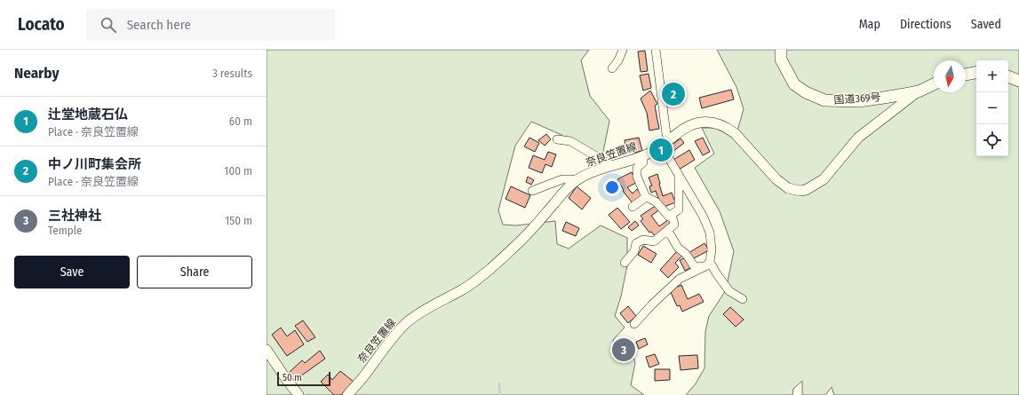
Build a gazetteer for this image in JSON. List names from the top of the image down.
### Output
{
  "streets": {
    "highway": ["国道369号"],
    "main road": ["奈良笠置線"]
  },
  "crossings": [
    ["国道369号", "奈良笠置線"]
  ],
  "scale_bar": "50 m",
  "north": "bottom",
  "page": {
    "header": "Locato",
    "search": "Search here",
    "nav": ["Map", "Directions", "Saved"],
    "heading": ["Nearby", "3 results"],
    "map_buttons": ["+", "−"],
    "pins": ["2", "1", "3"],
    "list": [
      {
        "mark": "1",
        "name": "辻堂地蔵石仏",
        "note": "Place · 奈良笠置線",
        "value": "60 m"
      },
      {
        "mark": "2",
        "name": "中ノ川町集会所",
        "note": "Place · 奈良笠置線",
        "value": "100 m"
      },
      {
        "mark": "3",
        "name": "三社神社",
        "note": "Temple",
        "value": "150 m"
      }
    ],
    "buttons": ["Save", "Share"],
    "scale": "50 m"
  }
}
